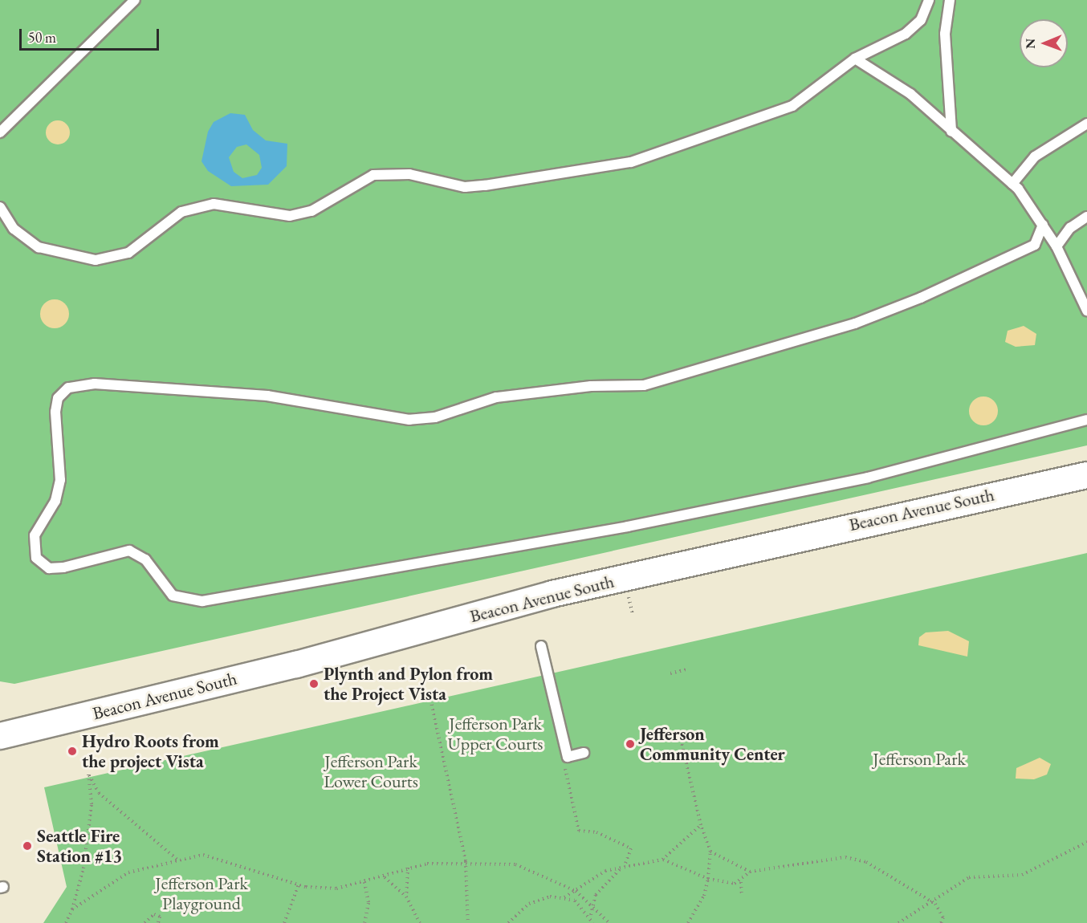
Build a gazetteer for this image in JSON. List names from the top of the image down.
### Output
{
  "streets": {
    "main road": ["Beacon Avenue South"]
  },
  "parks": [
    "Jefferson Park Upper Courts",
    "Jefferson Park",
    "Jefferson Park Lower Courts",
    "Jefferson Park Playground"
  ],
  "places": [
    "Plynth and Pylon from the Project Vista",
    "Jefferson Community Center",
    "Hydro Roots from the project Vista",
    "Seattle Fire Station #13"
  ],
  "scale_bar": "50 m",
  "north": "left"
}
